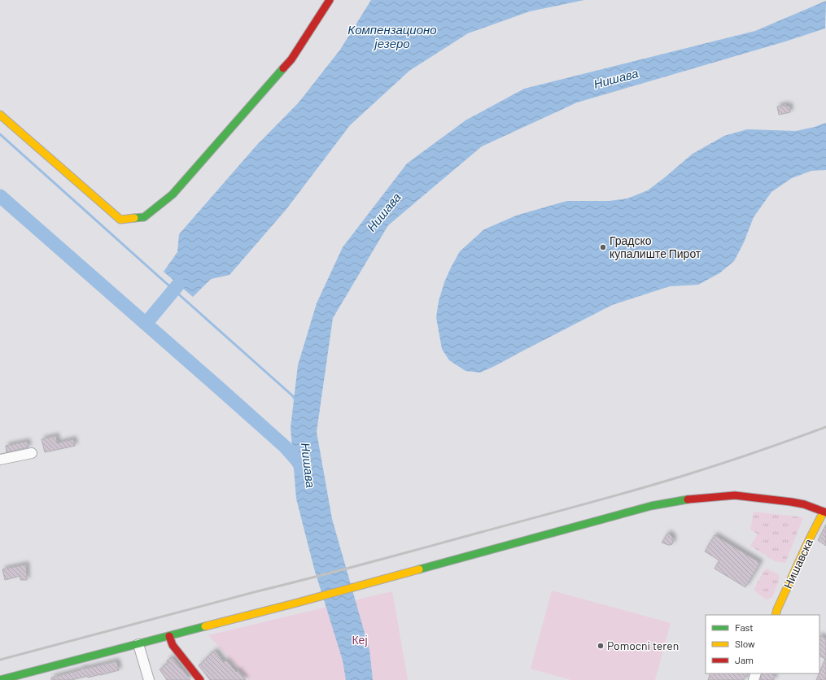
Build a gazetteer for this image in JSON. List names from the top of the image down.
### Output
{
  "streets": {
    "street": ["Нишавска"]
  },
  "water": ["Компензационо језеро", "Нишава"],
  "parks": ["Кеј"],
  "places": ["Градско купалиште Пирот", "Pomocni teren"],
  "legend": ["Fast", "Slow", "Jam"]
}
